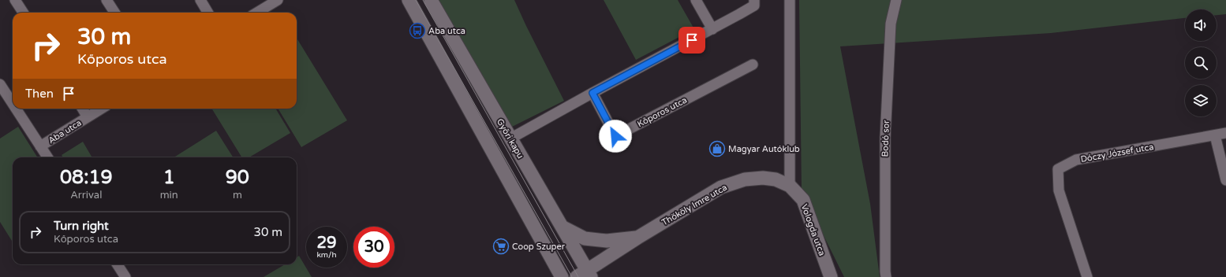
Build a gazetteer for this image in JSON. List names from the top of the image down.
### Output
{
  "streets": {
    "street": [
      "Kőporos utca",
      "Aba utca",
      "Győri kapu",
      "Bodó sor",
      "Dóczy József utca",
      "Thököly Imre utca",
      "Vologda utca"
    ]
  },
  "crossings": [
    ["Győri kapu", "Thököly Imre utca"],
    ["Thököly Imre utca", "Vologda utca"]
  ],
  "places": {
    "bus stop": ["Aba utca"],
    "shop": ["Magyar Autóklub"],
    "supermarket": ["Coop Szuper"]
  },
  "page": {
    "turn": ["30 m", "Kőporos utca"],
    "then": "Then",
    "eta": [
      "08:19",
      "Arrival",
      "1",
      "min",
      "90",
      "m"
    ],
    "list": [
      {
        "name": "Turn right",
        "note": "Kőporos utca",
        "value": "30 m"
      }
    ],
    "speed": "29 km/h",
    "limit": "30"
  }
}
